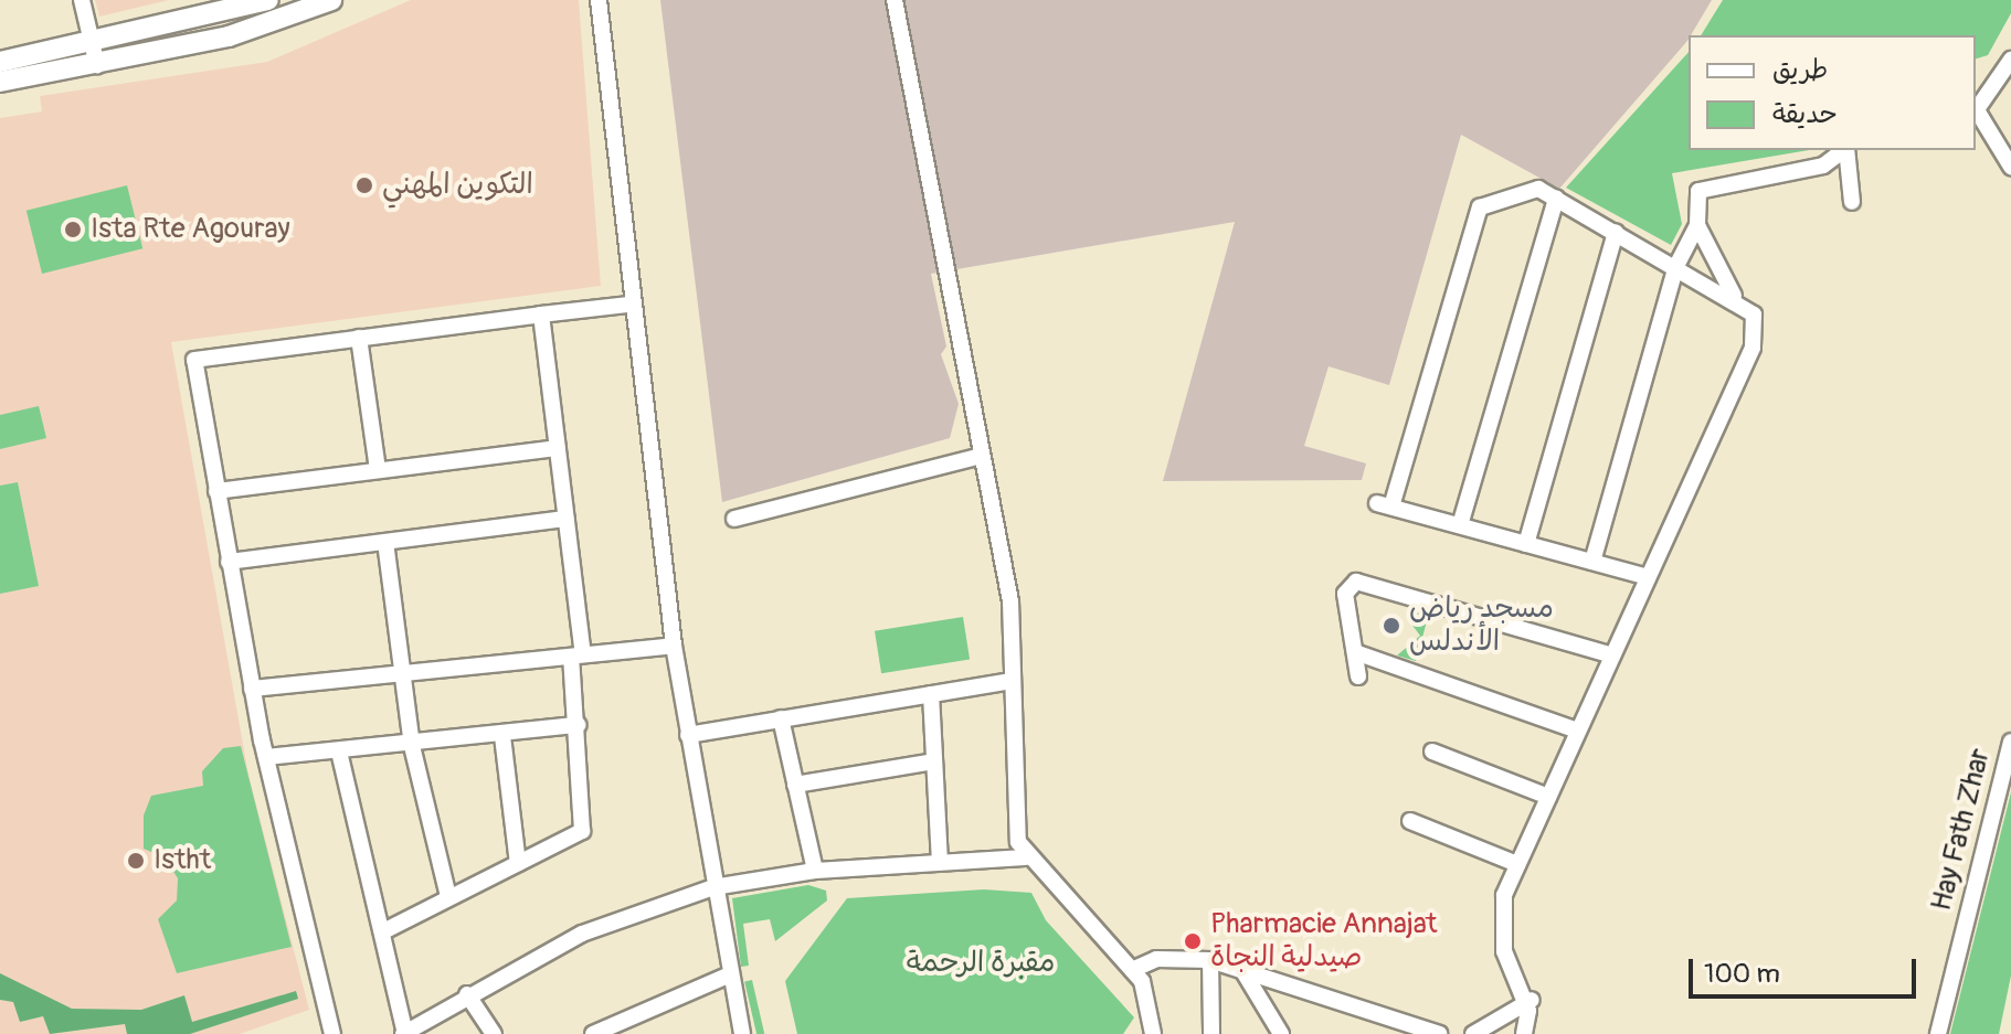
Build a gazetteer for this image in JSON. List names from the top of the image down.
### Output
{
  "streets": {
    "street": ["Hay Fath Zhar"]
  },
  "parks": ["مقبرة الرحمة"],
  "places": [
    "التكوين المهني",
    "Ista Rte Agouray",
    "مسجد رياض الأندلس",
    "Istht",
    "Pharmacie Annajat صيدلية النجاة"
  ],
  "legend": ["طريق", "حديقة"],
  "scale_bar": "100 m"
}
